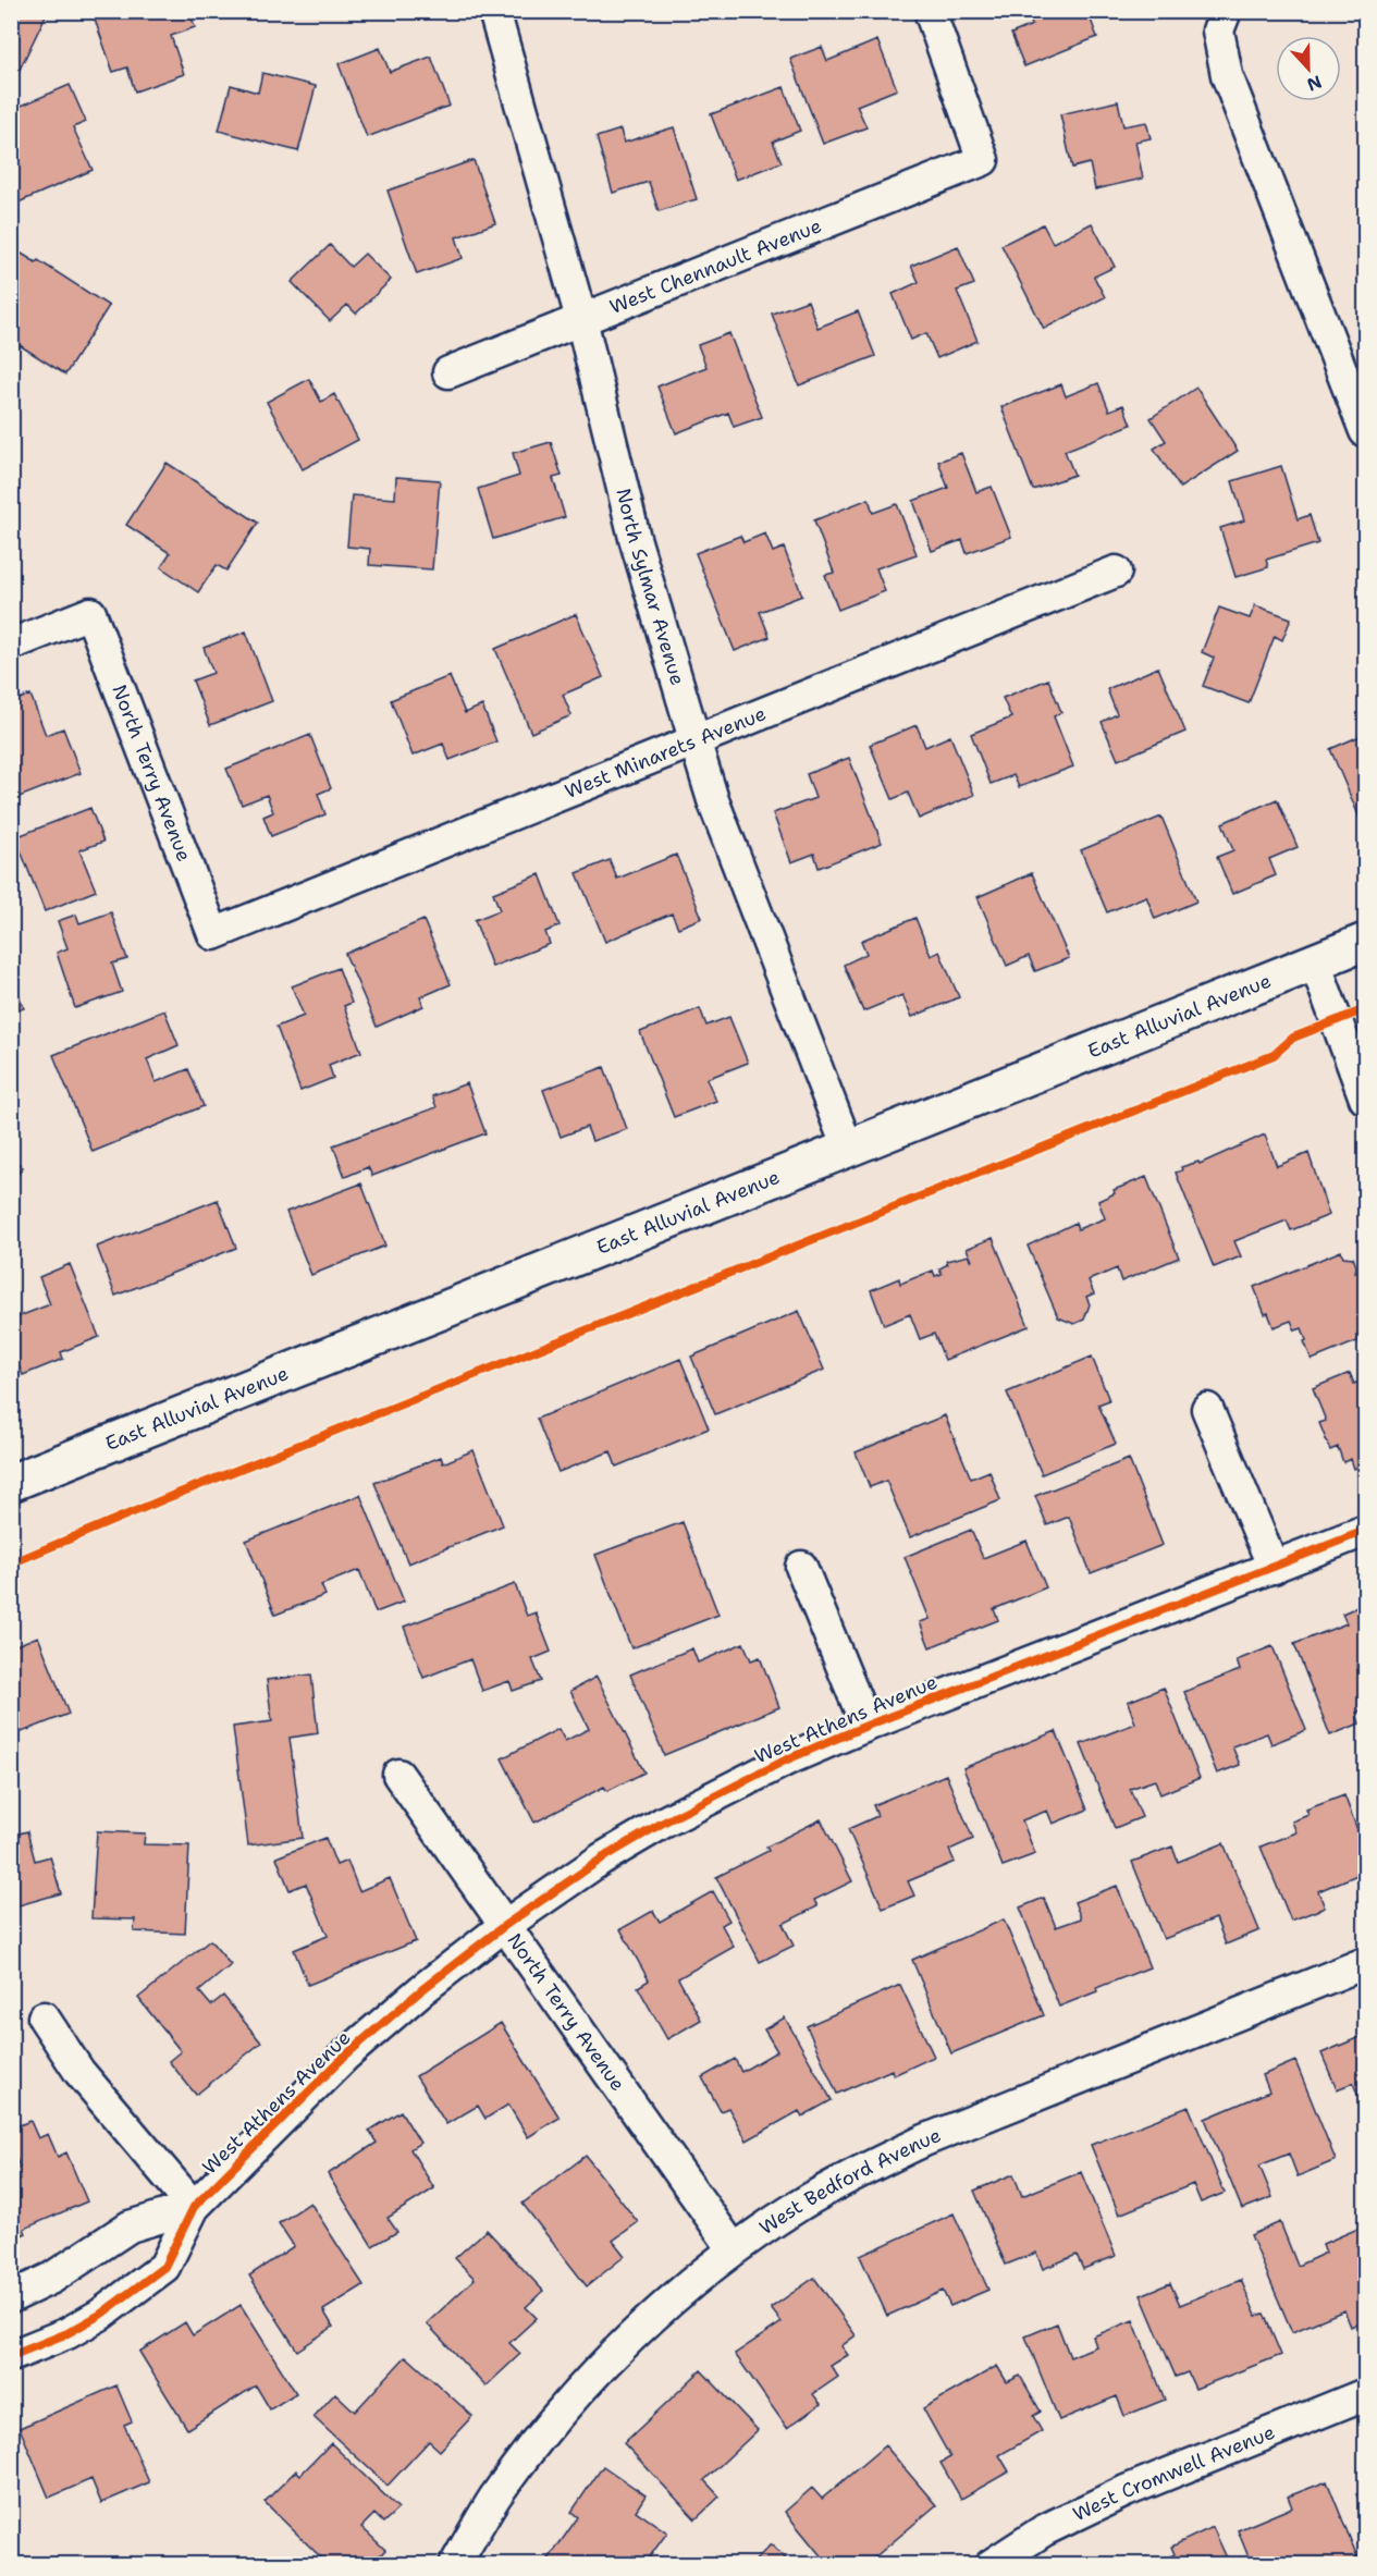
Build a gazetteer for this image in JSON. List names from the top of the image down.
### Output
{
  "streets": {
    "street": [
      "West Chennault Avenue",
      "North Sylmar Avenue",
      "West Minarets Avenue",
      "North Terry Avenue",
      "East Alluvial Avenue",
      "West Athens Avenue",
      "West Bedford Avenue",
      "West Cromwell Avenue"
    ]
  },
  "crossings": [
    ["West Chennault Avenue", "North Sylmar Avenue"],
    ["North Sylmar Avenue", "West Minarets Avenue"],
    ["North Sylmar Avenue", "East Alluvial Avenue"],
    ["West Minarets Avenue", "North Terry Avenue"],
    ["North Terry Avenue", "West Athens Avenue"],
    ["North Terry Avenue", "West Bedford Avenue"]
  ],
  "north": "bottom"
}
